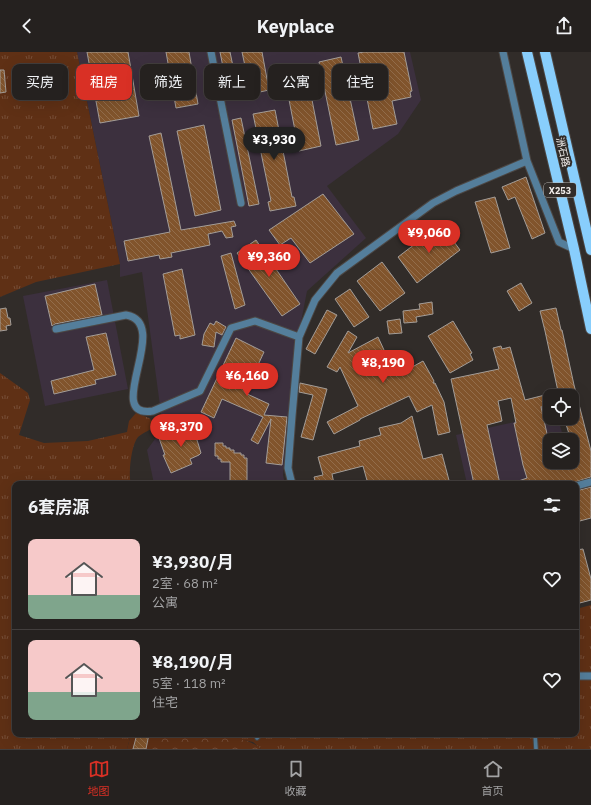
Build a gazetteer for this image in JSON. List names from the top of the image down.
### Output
{
  "streets": {
    "main road": ["洲石路", "X253"]
  },
  "page": {
    "header": "Keyplace",
    "chip": [
      "买房",
      "租房",
      "筛选",
      "新上",
      "公寓",
      "住宅"
    ],
    "price": [
      "¥3,930",
      "¥9,060",
      "¥9,360",
      "¥8,190",
      "¥6,160",
      "¥8,370"
    ],
    "heading": "6套房源",
    "list": [
      {
        "name": "¥3,930/月",
        "note": "2室 · 68 m² · 公寓"
      },
      {
        "name": "¥8,190/月",
        "note": "5室 · 118 m² · 住宅"
      }
    ],
    "tabs": ["地图", "收藏", "首页"]
  }
}
